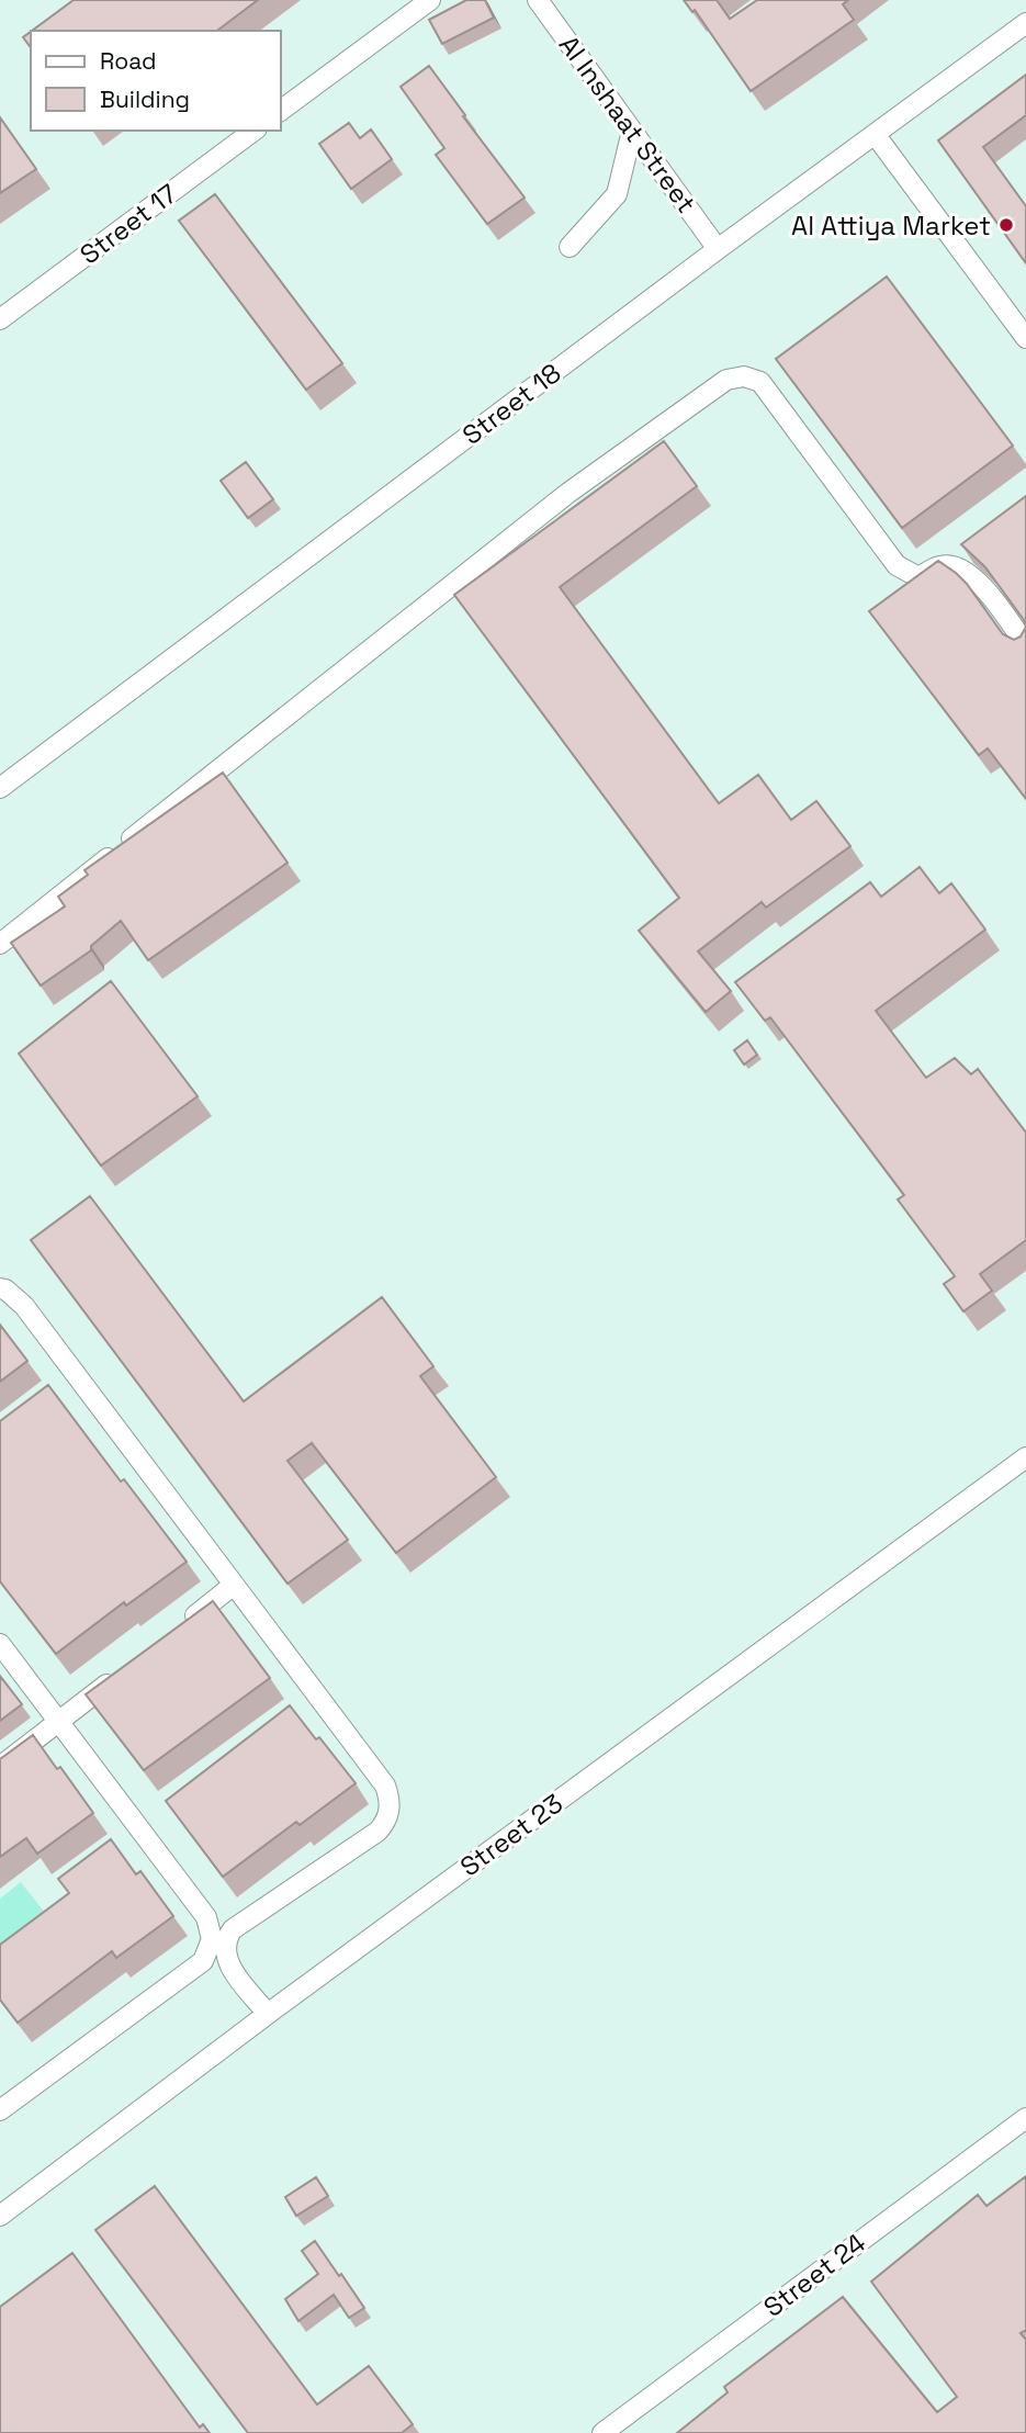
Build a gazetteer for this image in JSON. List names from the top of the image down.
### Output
{
  "streets": {
    "street": [
      "Al Inshaat Street",
      "Street 17",
      "Street 18",
      "Street 23",
      "Street 24"
    ]
  },
  "crossings": [
    ["Al Inshaat Street", "Street 18"]
  ],
  "places": ["Al Attiya Market"],
  "legend": ["Road", "Building"]
}
